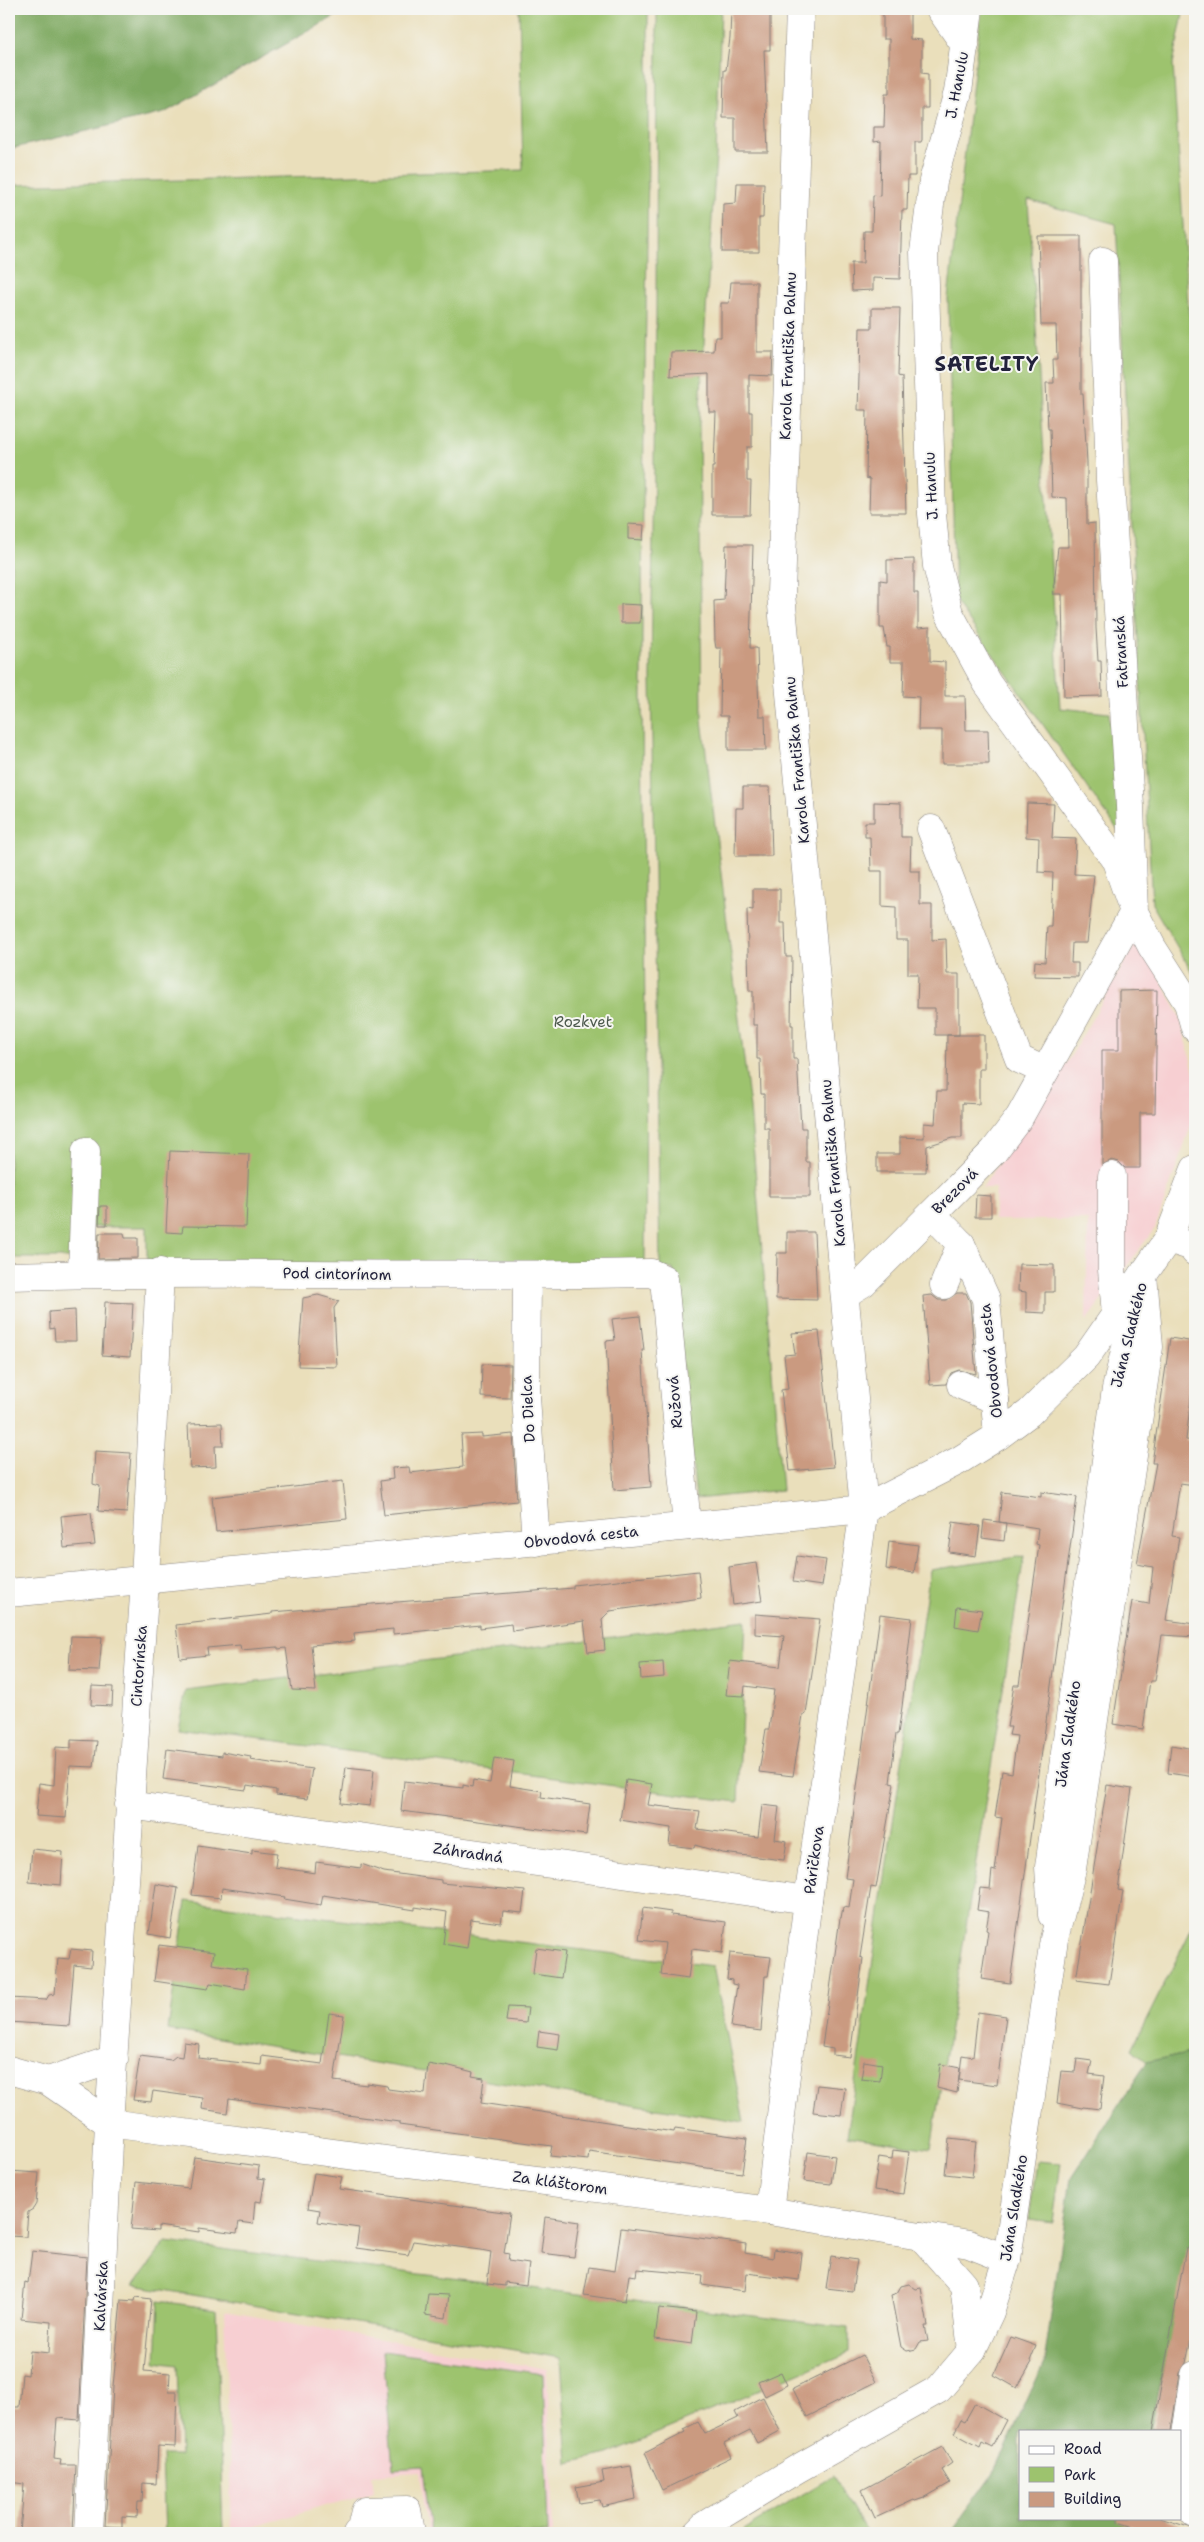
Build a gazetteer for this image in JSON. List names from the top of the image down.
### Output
{
  "streets": {
    "street": [
      "J. Hanulu",
      "Karola Františka Palmu",
      "Fatranská",
      "Brezová",
      "Pod cintorínom",
      "Jána Sladkého",
      "Obvodová cesta",
      "Ružová",
      "Do Dielca",
      "Cintorínska",
      "Záhradná",
      "Páričkova",
      "Za kláštorom",
      "Kalvárska"
    ]
  },
  "crossings": [
    ["J. Hanulu", "Fatranská"],
    ["J. Hanulu", "Brezová"],
    ["Karola Františka Palmu", "Brezová"],
    ["Karola Františka Palmu", "Obvodová cesta"],
    ["Karola Františka Palmu", "Páričkova"],
    ["Fatranská", "Brezová"],
    ["Brezová", "Obvodová cesta"],
    ["Pod cintorínom", "Ružová"],
    ["Pod cintorínom", "Do Dielca"],
    ["Pod cintorínom", "Cintorínska"],
    ["Jána Sladkého", "Obvodová cesta"],
    ["Jána Sladkého", "Za kláštorom"],
    ["Obvodová cesta", "Ružová"],
    ["Obvodová cesta", "Do Dielca"],
    ["Obvodová cesta", "Cintorínska"],
    ["Obvodová cesta", "Páričkova"],
    ["Cintorínska", "Záhradná"],
    ["Cintorínska", "Kalvárska"],
    ["Záhradná", "Páričkova"],
    ["Páričkova", "Za kláštorom"],
    ["Za kláštorom", "Kalvárska"]
  ],
  "districts": ["SATELITY"],
  "parks": ["Rozkvet"],
  "legend": ["Road", "Park", "Building"]
}
